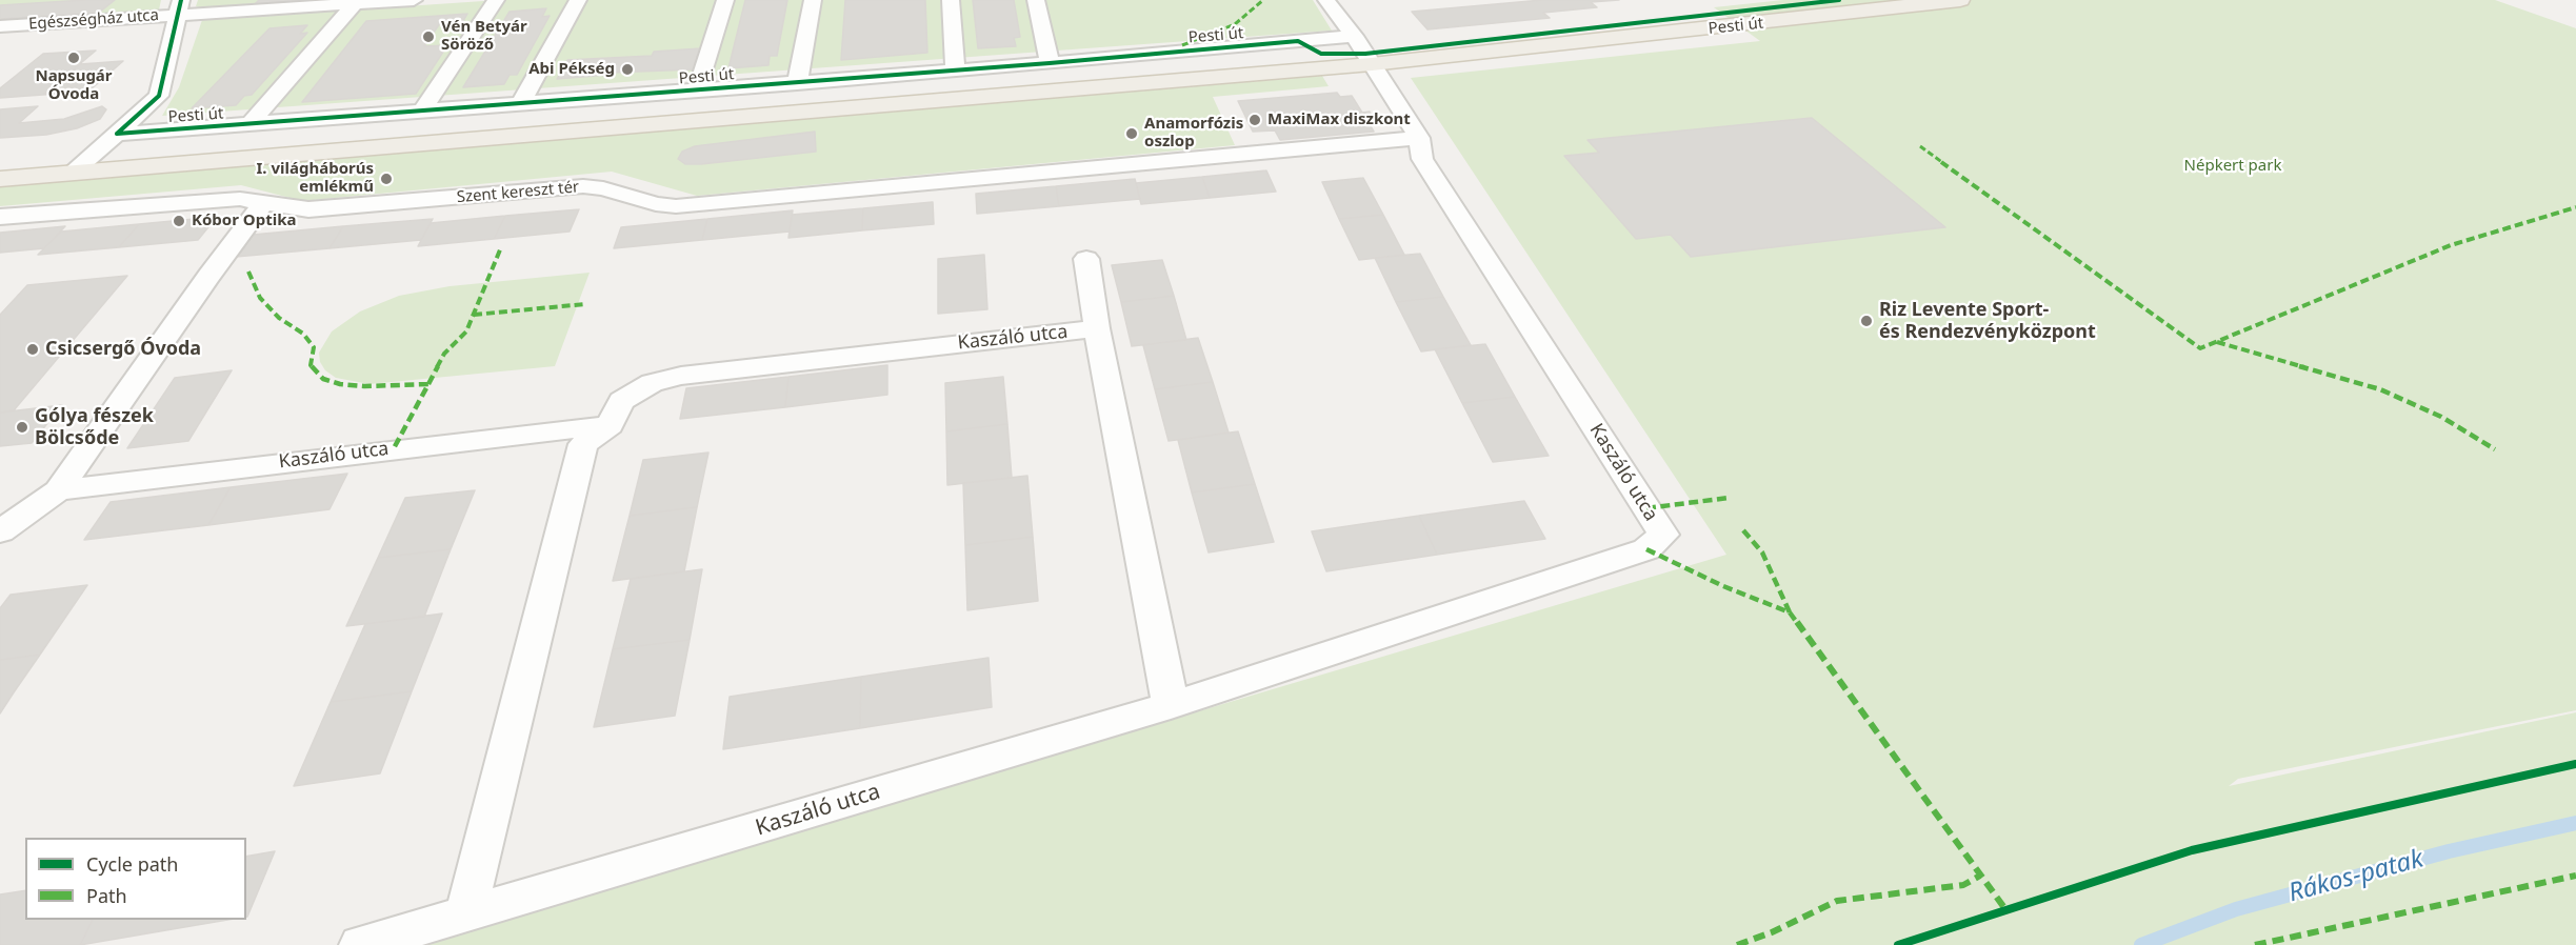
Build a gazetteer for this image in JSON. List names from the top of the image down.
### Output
{
  "streets": {
    "main road": ["Pesti út"],
    "street": ["Egészségház utca", "Szent kereszt tér", "Kaszáló utca"]
  },
  "crossings": [
    ["Egészségház utca", "Pesti út"],
    ["Pesti út", "Kaszáló utca"],
    ["Szent kereszt tér", "Kaszáló utca"]
  ],
  "water": ["Rákos-patak"],
  "parks": ["Népkert park"],
  "places": [
    "Vén Betyár Söröző",
    "Napsugár Óvoda",
    "Abi Pékség",
    "MaxiMax diszkont",
    "Anamorfózis oszlop",
    "I. világháborús emlékmű",
    "Kóbor Optika",
    "Riz Levente Sport- és Rendezvényközpont",
    "Csicsergő Óvoda",
    "Gólya fészek Bölcsőde"
  ],
  "legend": ["Cycle path", "Path"]
}
